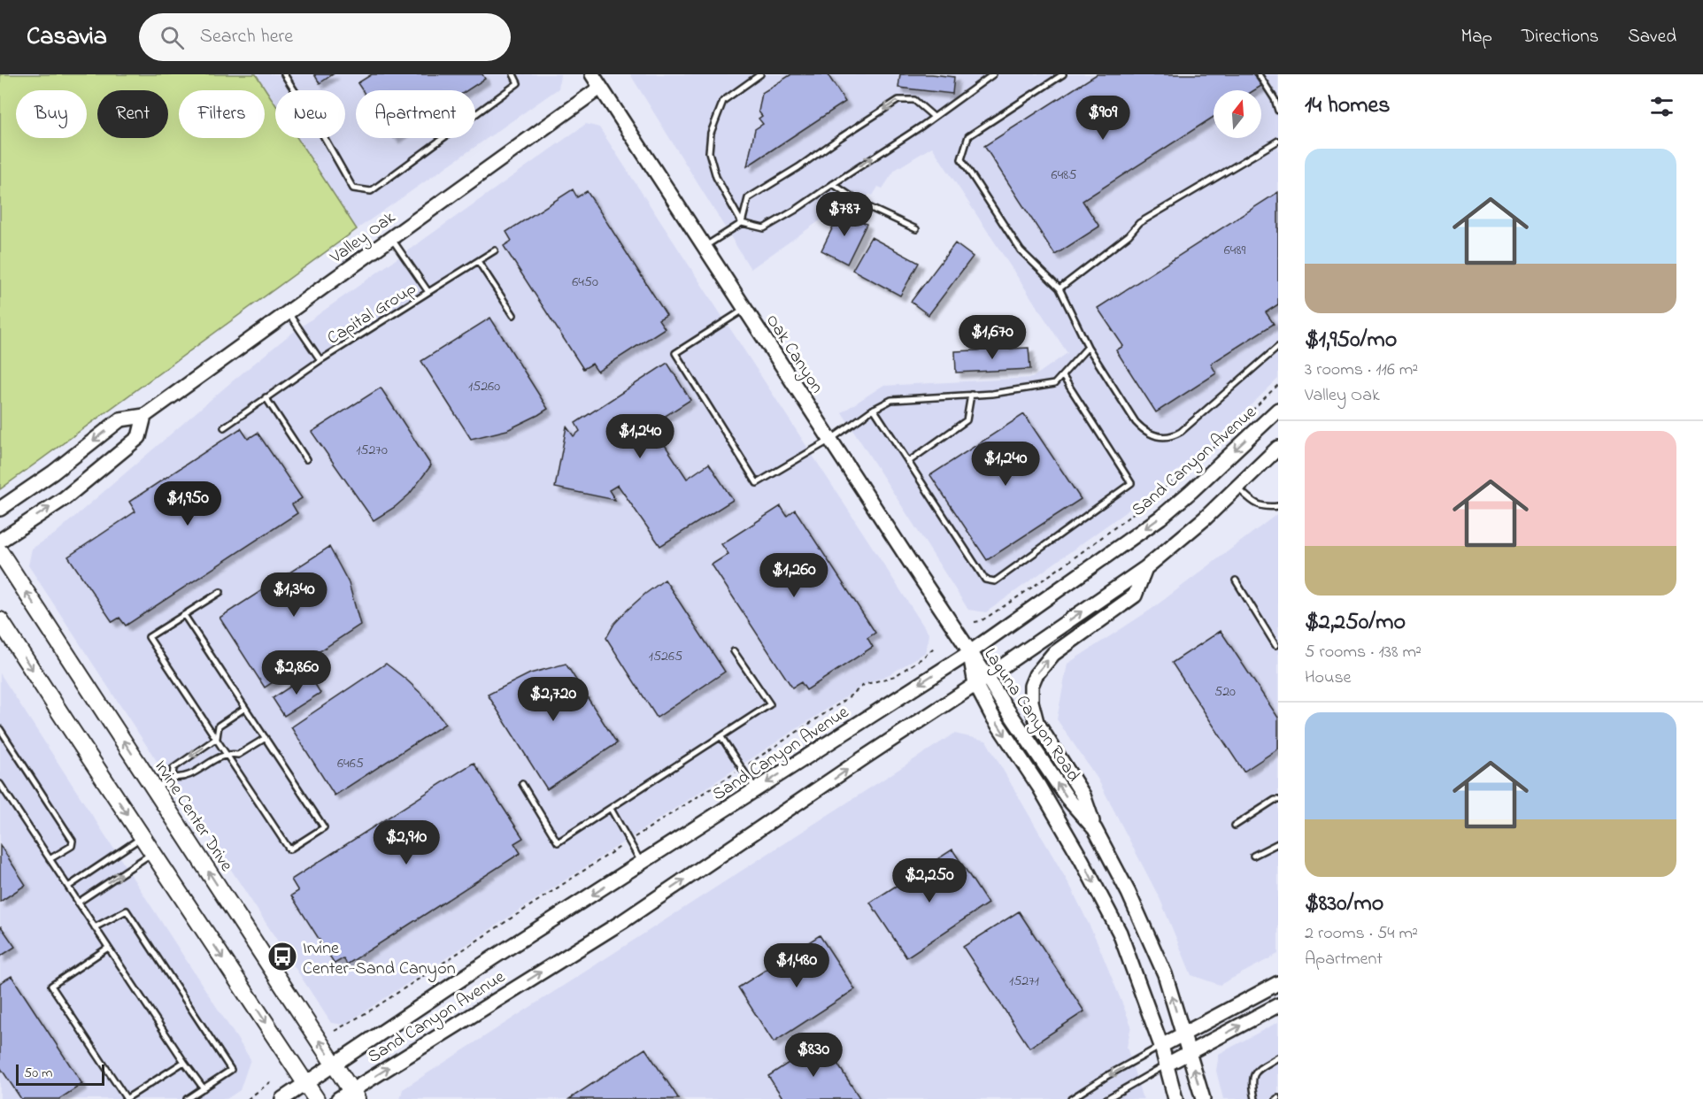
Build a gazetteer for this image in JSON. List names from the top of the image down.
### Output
{
  "streets": {
    "main road": [
      "Valley Oak",
      "Oak Canyon",
      "Sand Canyon Avenue",
      "Laguna Canyon Road",
      "Irvine Center Drive"
    ],
    "lane": ["Capital Group"]
  },
  "crossings": [
    ["Valley Oak", "Capital Group"],
    ["Valley Oak", "Oak Canyon"],
    ["Oak Canyon", "Sand Canyon Avenue"],
    ["Oak Canyon", "Laguna Canyon Road"],
    ["Sand Canyon Avenue", "Laguna Canyon Road"],
    ["Sand Canyon Avenue", "Irvine Center Drive"]
  ],
  "places": {
    "bus stop": ["Irvine Center-Sand Canyon"]
  },
  "house_numbers": [
    "6485",
    "6489",
    "6450",
    "15260",
    "15270",
    "15265",
    "520",
    "6465",
    "15271"
  ],
  "scale_bar": "50 m",
  "north": "top",
  "page": {
    "header": "Casavia",
    "search": "Search here",
    "nav": ["Map", "Directions", "Saved"],
    "heading": "14 homes",
    "chip": [
      "Buy",
      "Rent",
      "Filters",
      "New",
      "Apartment"
    ],
    "price": [
      "$909",
      "$787",
      "$1,670",
      "$1,240",
      "$1,240",
      "$1,950",
      "$1,260",
      "$1,340",
      "$2,860",
      "$2,720",
      "$2,910",
      "$2,250",
      "$1,480",
      "$830"
    ],
    "list": [
      {
        "name": "$1,950/mo",
        "note": "3 rooms · 116 m² · Valley Oak"
      },
      {
        "name": "$2,250/mo",
        "note": "5 rooms · 138 m² · House"
      },
      {
        "name": "$830/mo",
        "note": "2 rooms · 54 m² · Apartment"
      }
    ],
    "scale": "50 m"
  }
}
